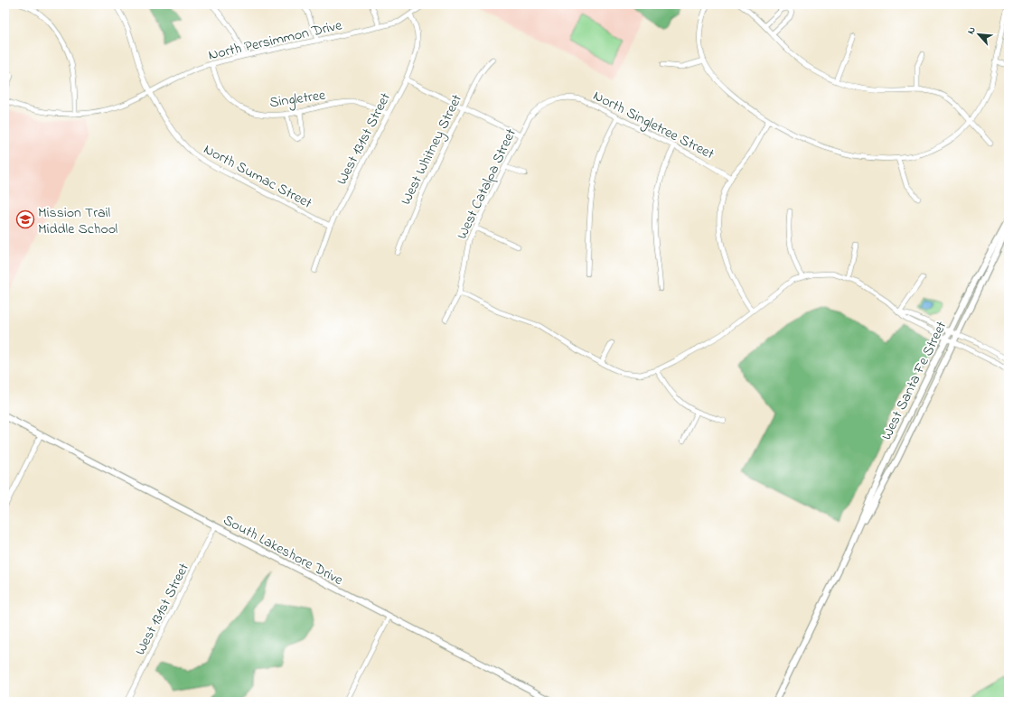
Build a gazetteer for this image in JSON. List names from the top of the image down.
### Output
{
  "streets": {
    "street": [
      "North Persimmon Drive",
      "Singletree",
      "North Singletree Street",
      "West 131st Street",
      "West Whitney Street",
      "North Sumac Street",
      "West Catalpa Street",
      "West Santa Fe Street",
      "South Lakeshore Drive"
    ]
  },
  "crossings": [
    ["North Persimmon Drive", "Singletree"],
    ["North Persimmon Drive", "West 131st Street"],
    ["North Persimmon Drive", "North Sumac Street"],
    ["Singletree", "West 131st Street"],
    ["North Singletree Street", "West Catalpa Street"],
    ["West 131st Street", "North Sumac Street"],
    ["West 131st Street", "South Lakeshore Drive"]
  ],
  "places": {
    "school or university": ["Mission Trail Middle School"]
  },
  "north": "top left"
}
